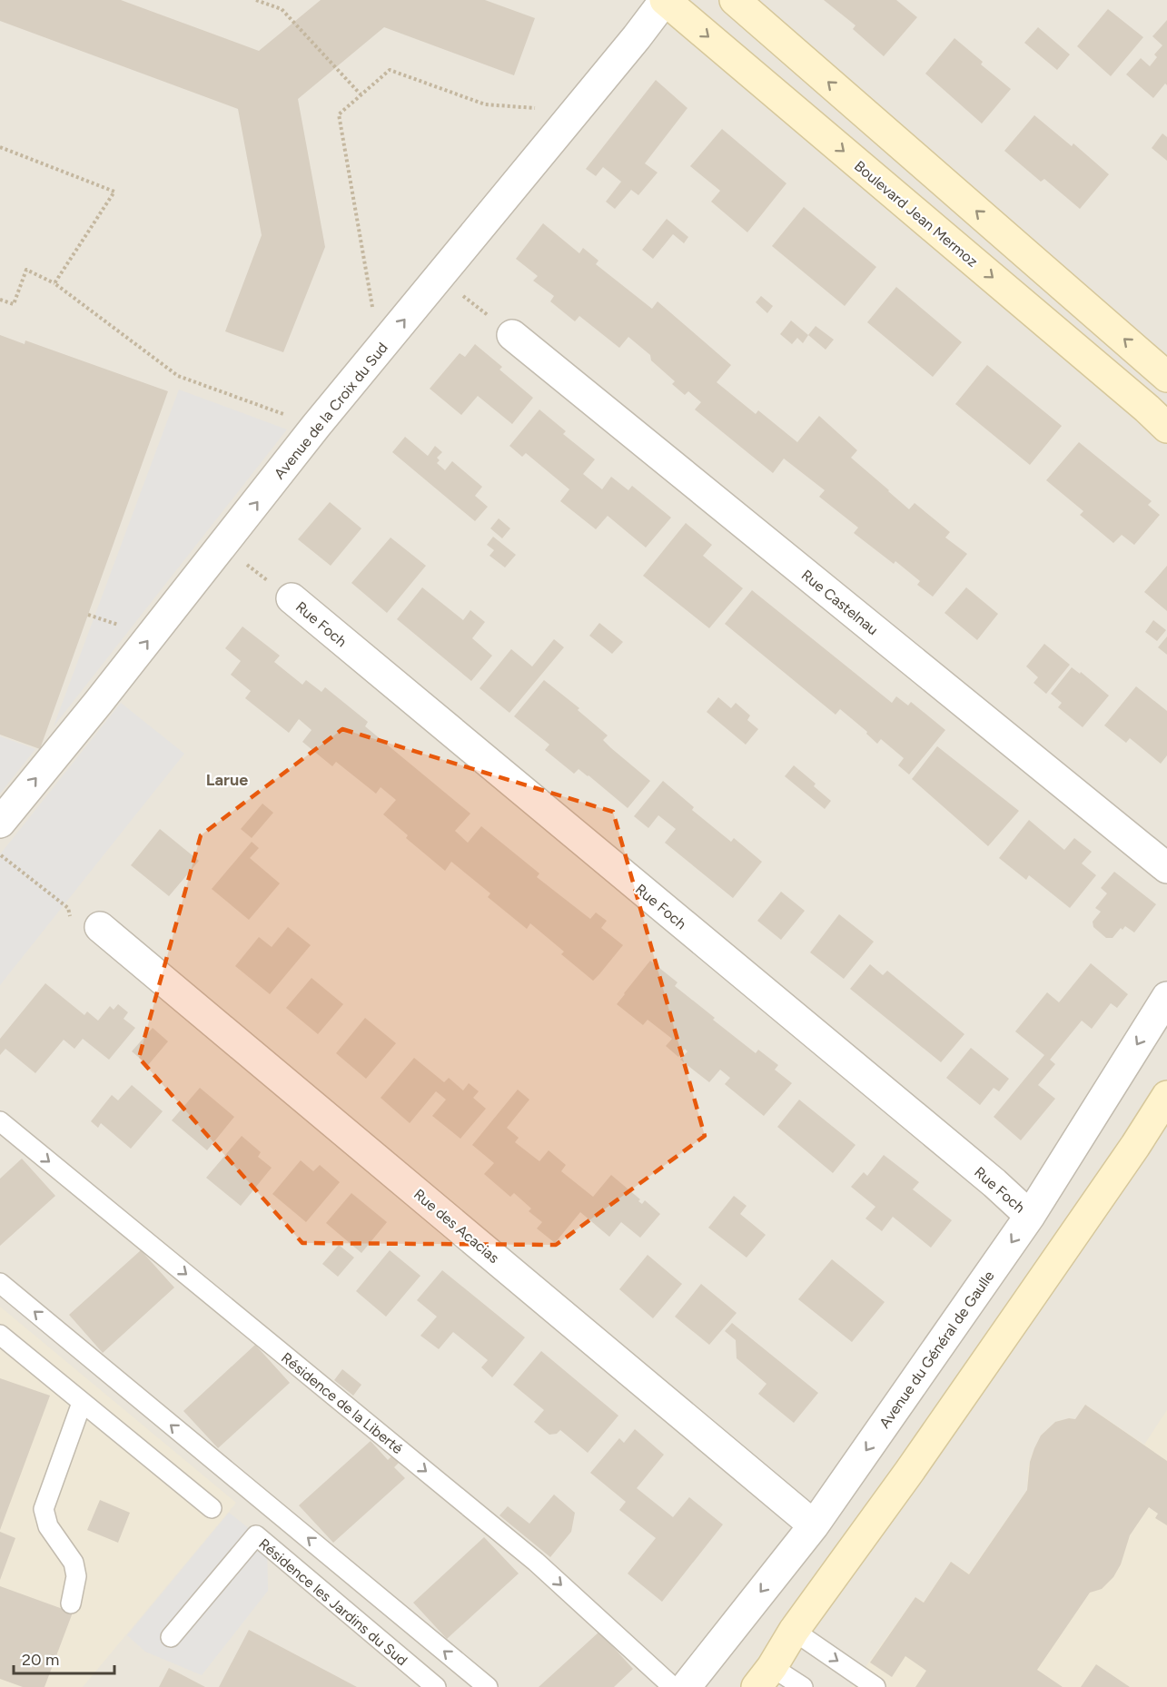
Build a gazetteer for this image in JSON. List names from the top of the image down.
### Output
{
  "streets": {
    "main road": ["Boulevard Jean Mermoz"],
    "street": [
      "Avenue de la Croix du Sud",
      "Rue Castelnau",
      "Rue Foch",
      "Rue des Acacias",
      "Avenue du Général de Gaulle"
    ],
    "lane": ["Résidence de la Liberté", "Résidence les Jardins du Sud"]
  },
  "crossings": [
    ["Boulevard Jean Mermoz", "Avenue de la Croix du Sud"],
    ["Rue Foch", "Avenue du Général de Gaulle"],
    ["Rue des Acacias", "Avenue du Général de Gaulle"]
  ],
  "one_way": ["Avenue de la Croix du Sud", "Avenue du Général de Gaulle"],
  "districts": ["Larue"],
  "scale_bar": "20 m"
}
